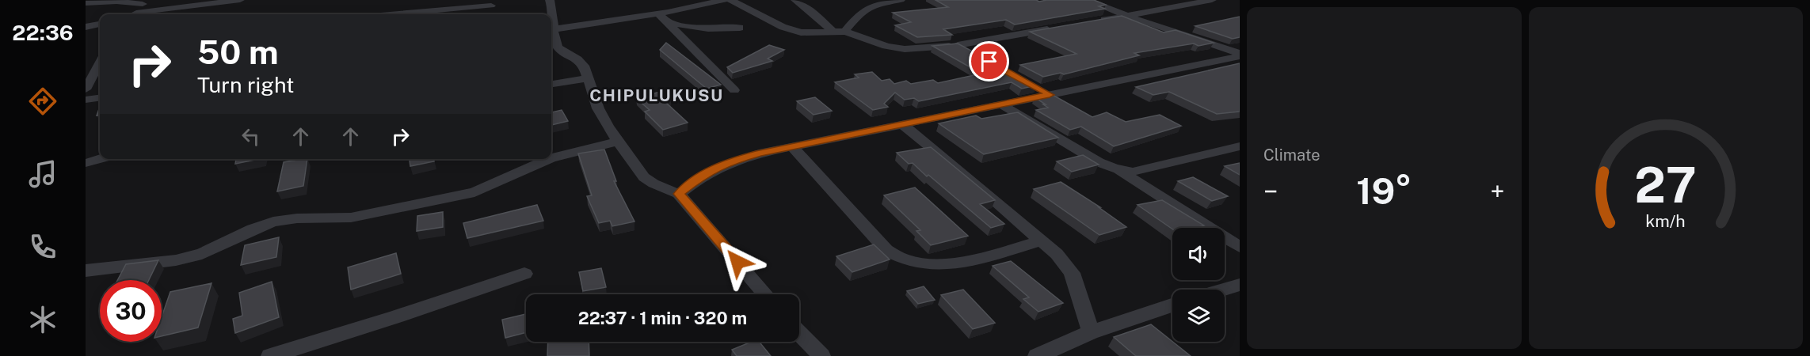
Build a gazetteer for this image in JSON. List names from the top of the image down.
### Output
{
  "districts": ["CHIPULUKUSU"],
  "page": {
    "tabs": "22:36",
    "tile": "Climate",
    "turn": ["50 m", "Turn right"],
    "heat": ["−", "19°", "+"],
    "limit": "30",
    "trip": "22:37 · 1 min · 320 m",
    "gauge": ["27", "km/h"]
  }
}
